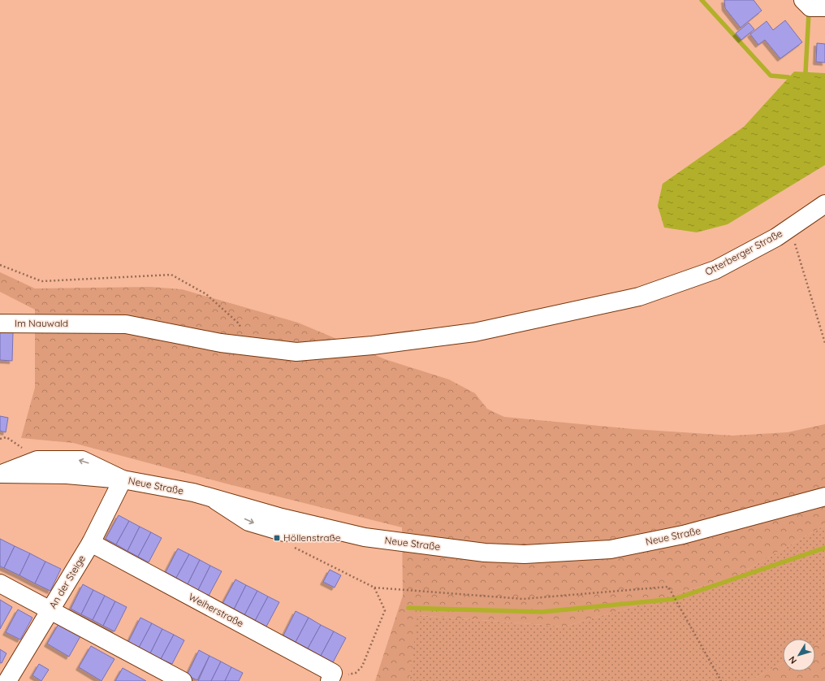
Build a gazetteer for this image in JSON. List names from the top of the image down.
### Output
{
  "streets": {
    "street": [
      "Otterberger Straße",
      "Im Nauwald",
      "Neue Straße",
      "An der Steige",
      "Weiherstraße"
    ]
  },
  "crossings": [
    ["Otterberger Straße", "Im Nauwald"],
    ["Neue Straße", "An der Steige"],
    ["An der Steige", "Weiherstraße"]
  ],
  "places": {
    "transit": ["Höllenstraße"]
  },
  "north": "bottom left"
}
